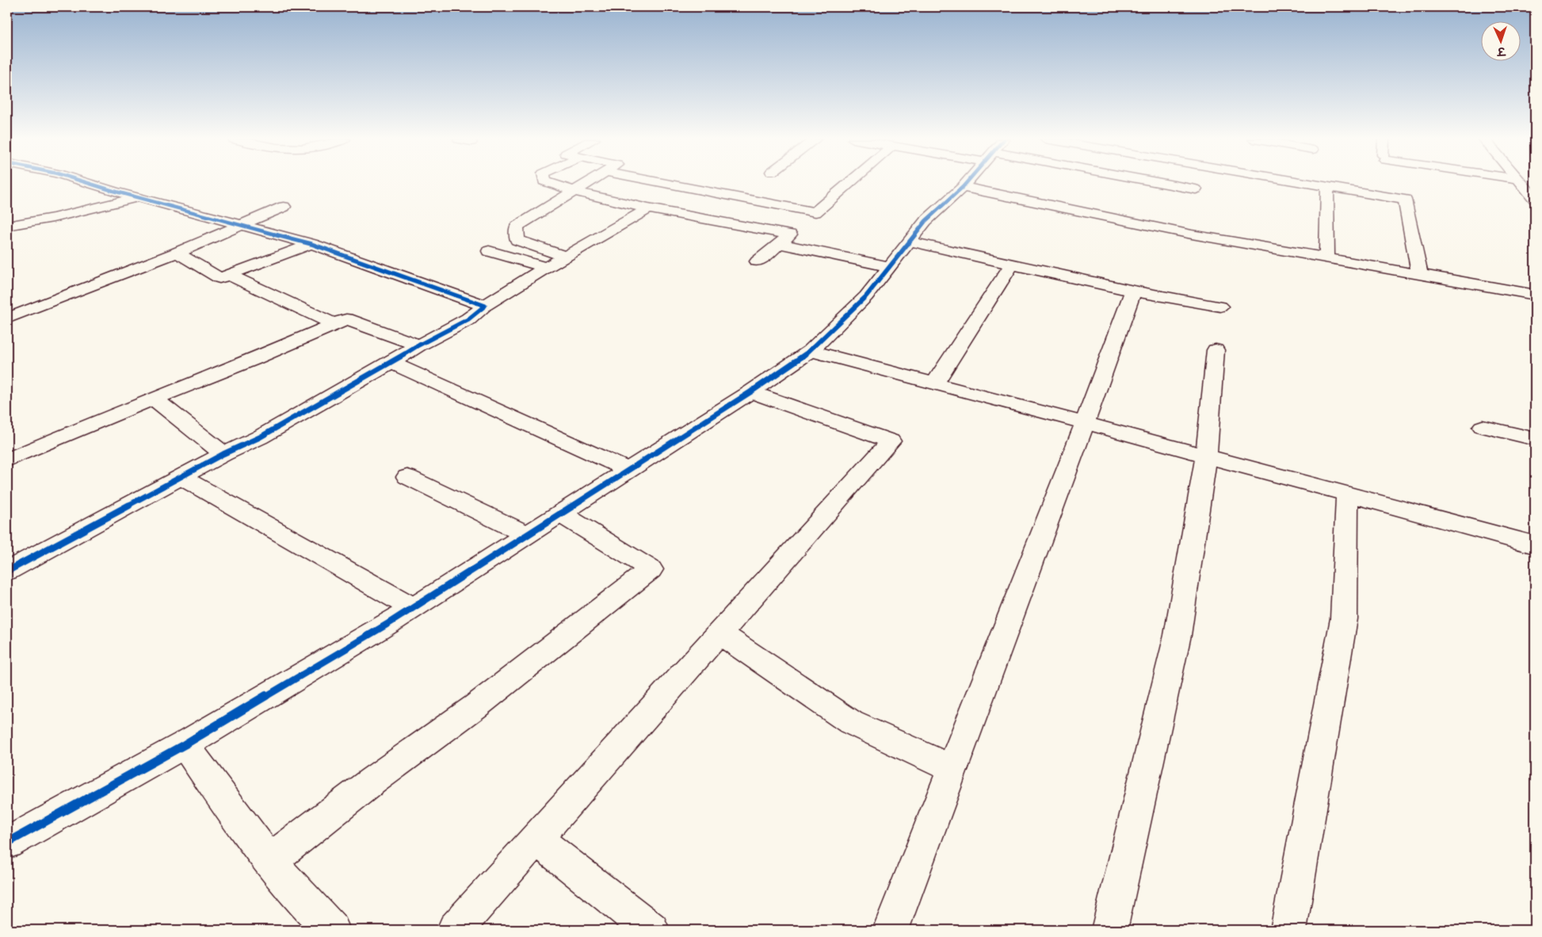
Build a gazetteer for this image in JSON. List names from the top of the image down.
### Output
{
  "north": "bottom"
}
